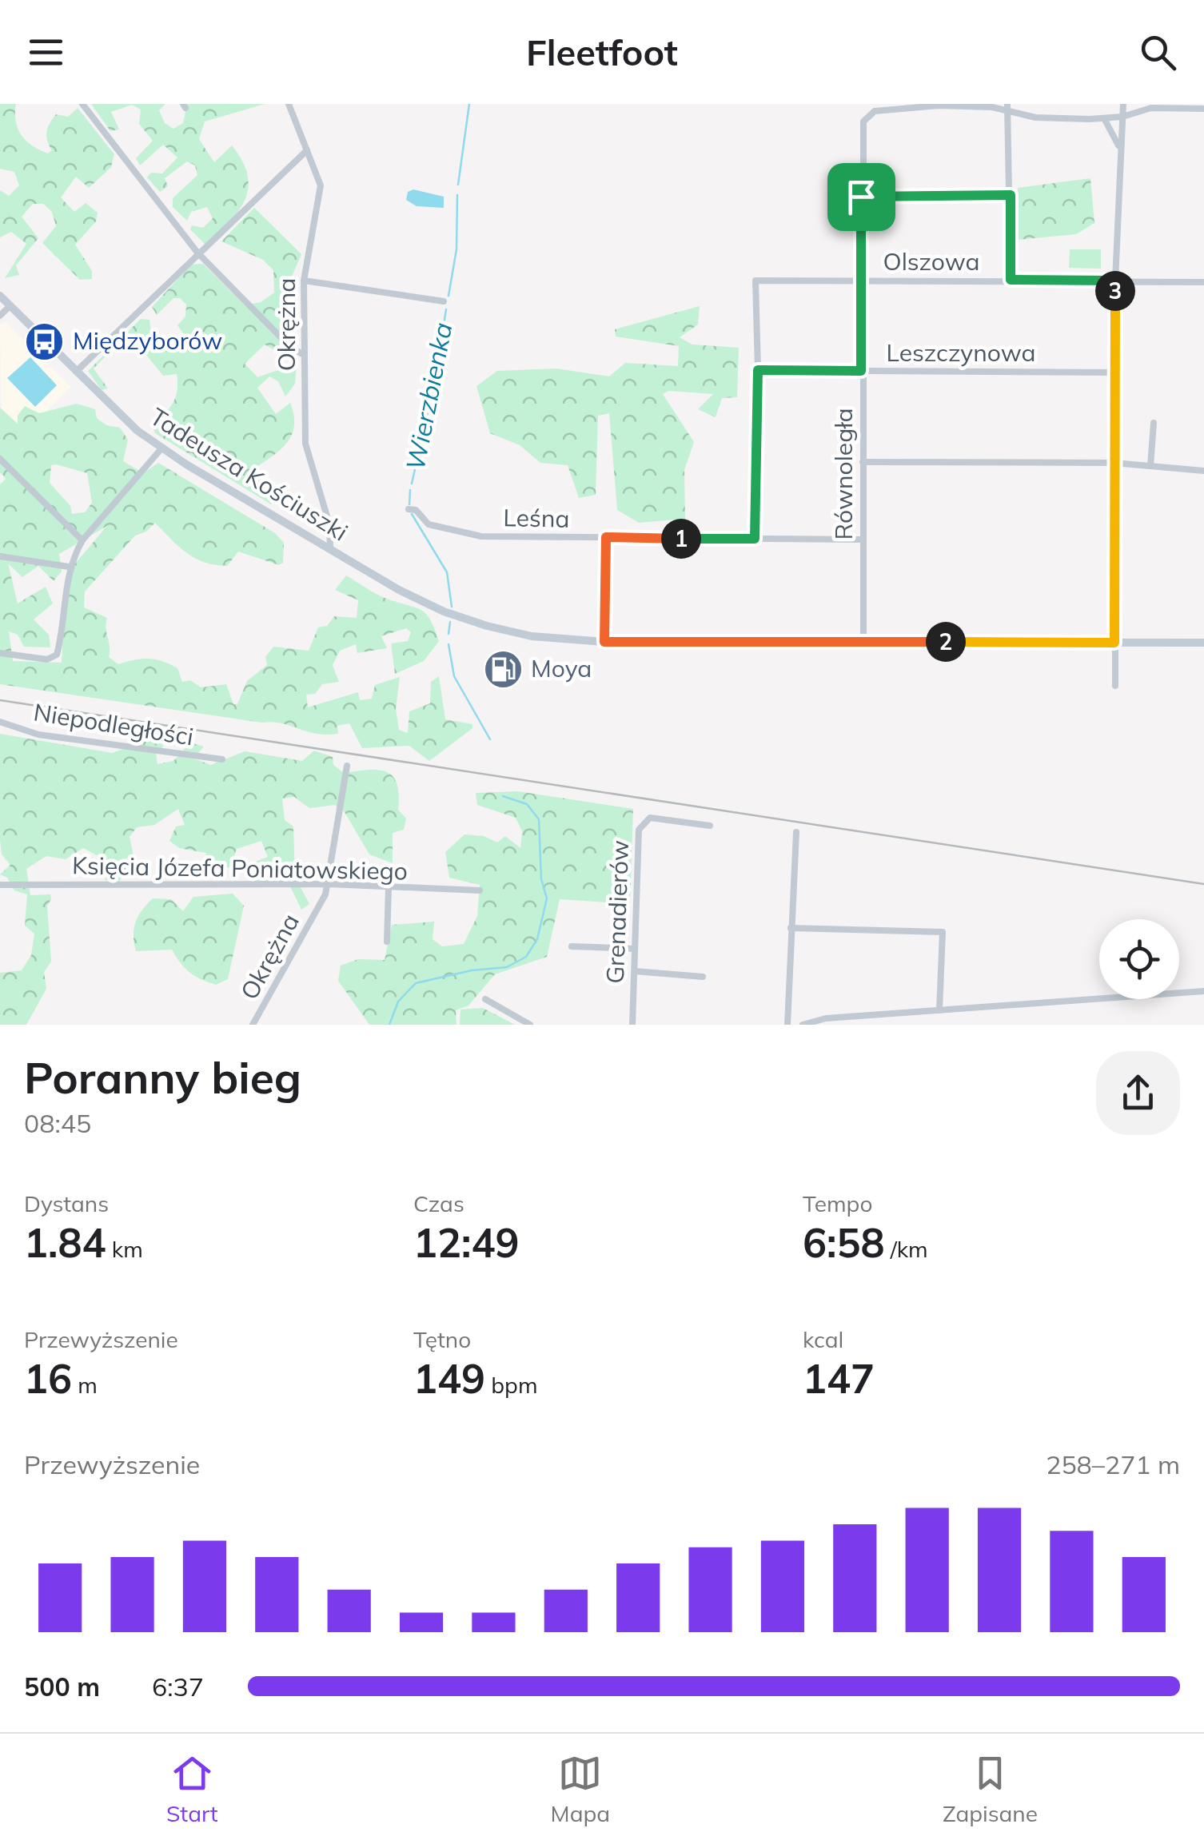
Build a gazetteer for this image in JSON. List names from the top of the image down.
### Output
{
  "streets": {
    "main road": ["Tadeusza Kościuszki"],
    "street": [
      "Olszowa",
      "Okrężna",
      "Leszczynowa",
      "Równoległa",
      "Leśna",
      "Niepodległości",
      "Księcia Józefa Poniatowskiego",
      "Grenadierów"
    ]
  },
  "crossings": [
    ["Olszowa", "Leszczynowa"],
    ["Olszowa", "Równoległa"],
    ["Okrężna", "Tadeusza Kościuszki"],
    ["Okrężna", "Księcia Józefa Poniatowskiego"],
    ["Leszczynowa", "Równoległa"],
    ["Równoległa", "Tadeusza Kościuszki"],
    ["Równoległa", "Leśna"]
  ],
  "water": ["Wierzbienka"],
  "places": {
    "bus stop": ["Międzyborów"],
    "fuel station": ["Moya"]
  },
  "page": {
    "header": "Fleetfoot",
    "pins": ["3", "1", "2"],
    "heading": ["Poranny bieg", "08:45"],
    "stats": [
      ["Dystans", "1.84 km"],
      ["Czas", "12:49"],
      ["Tempo", "6:58 /km"],
      ["Przewyższenie", "16 m"],
      ["Tętno", "149 bpm"],
      ["kcal", "147"]
    ],
    "chart": ["Przewyższenie", "258–271 m"],
    "list": [
      {
        "name": "500 m",
        "note": "6:37"
      }
    ],
    "tabs": ["Start", "Mapa", "Zapisane"]
  }
}
